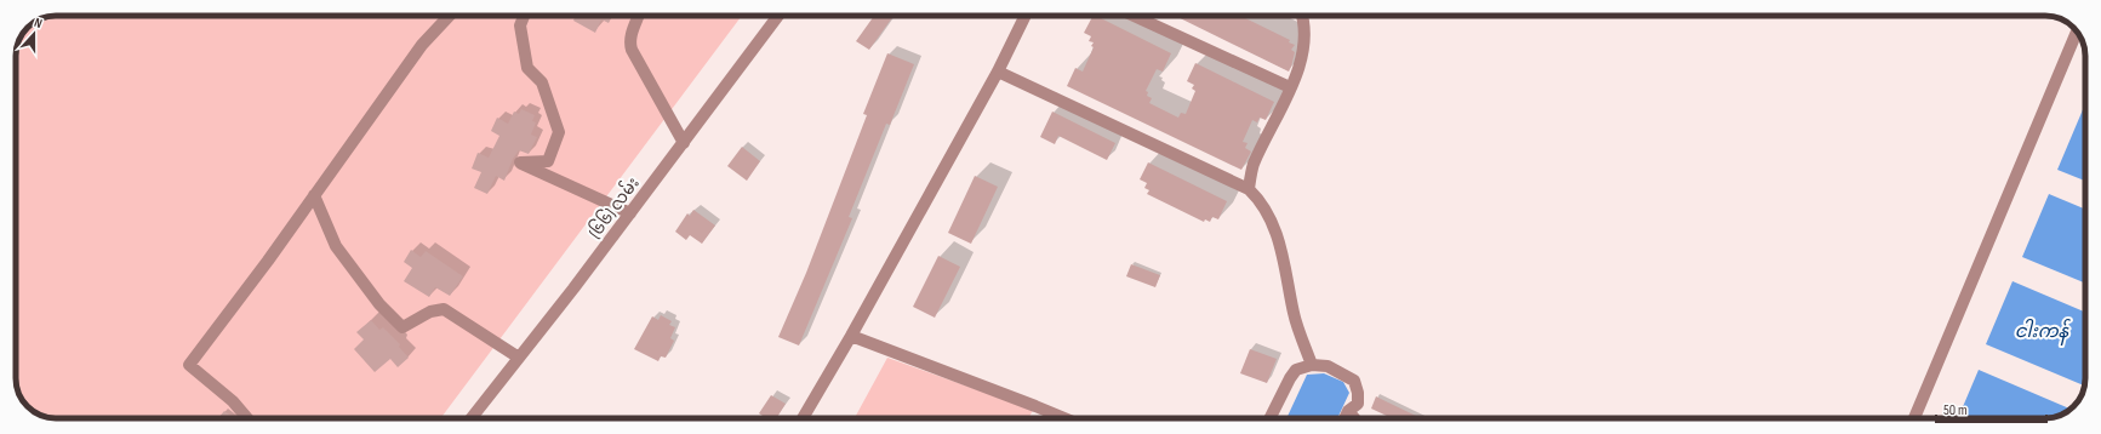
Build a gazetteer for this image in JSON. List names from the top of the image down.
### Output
{
  "streets": {
    "street": ["(၆၆) လမ်း"]
  },
  "water": ["ငါးကန်"],
  "scale_bar": "50 m",
  "north": "top"
}
